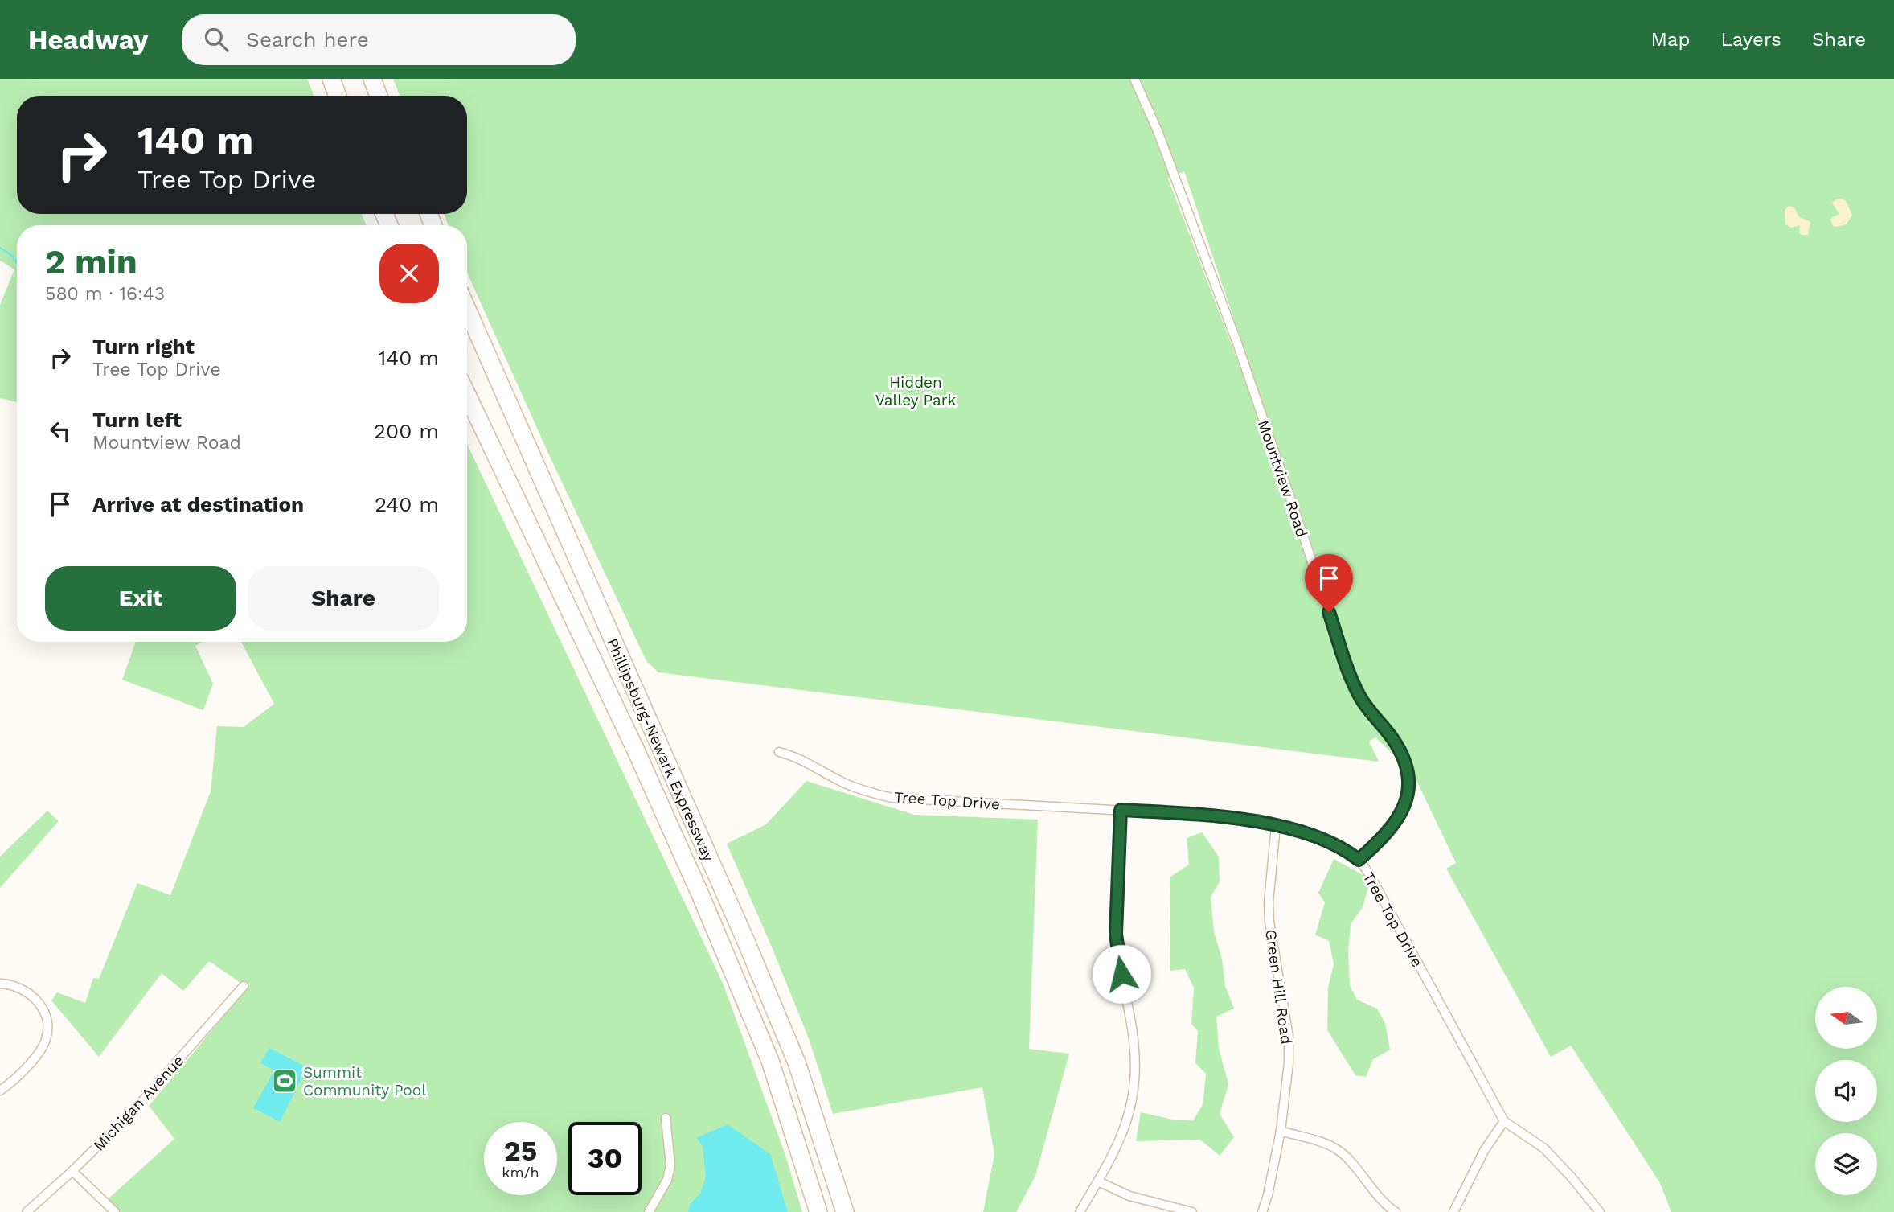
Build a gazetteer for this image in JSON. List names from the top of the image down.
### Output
{
  "streets": {
    "highway": ["Phillipsburg-Newark Expressway"],
    "street": [
      "Mountview Road",
      "Tree Top Drive",
      "Green Hill Road",
      "Michigan Avenue"
    ]
  },
  "crossings": [
    ["Mountview Road", "Tree Top Drive"],
    ["Tree Top Drive", "Green Hill Road"]
  ],
  "parks": ["Hidden Valley Park"],
  "places": {
    "sports": ["Summit Community Pool"]
  },
  "north": "left",
  "page": {
    "header": "Headway",
    "search": "Search here",
    "nav": ["Map", "Layers", "Share"],
    "turn": ["140 m", "Tree Top Drive"],
    "heading": ["2 min", "580 m · 16:43"],
    "list": [
      {
        "name": "Turn right",
        "note": "Tree Top Drive",
        "value": "140 m"
      },
      {
        "name": "Turn left",
        "note": "Mountview Road",
        "value": "200 m"
      },
      {
        "name": "Arrive at destination",
        "value": "240 m"
      }
    ],
    "buttons": ["Exit", "Share"],
    "speed": "25 km/h",
    "limit": "30"
  }
}
